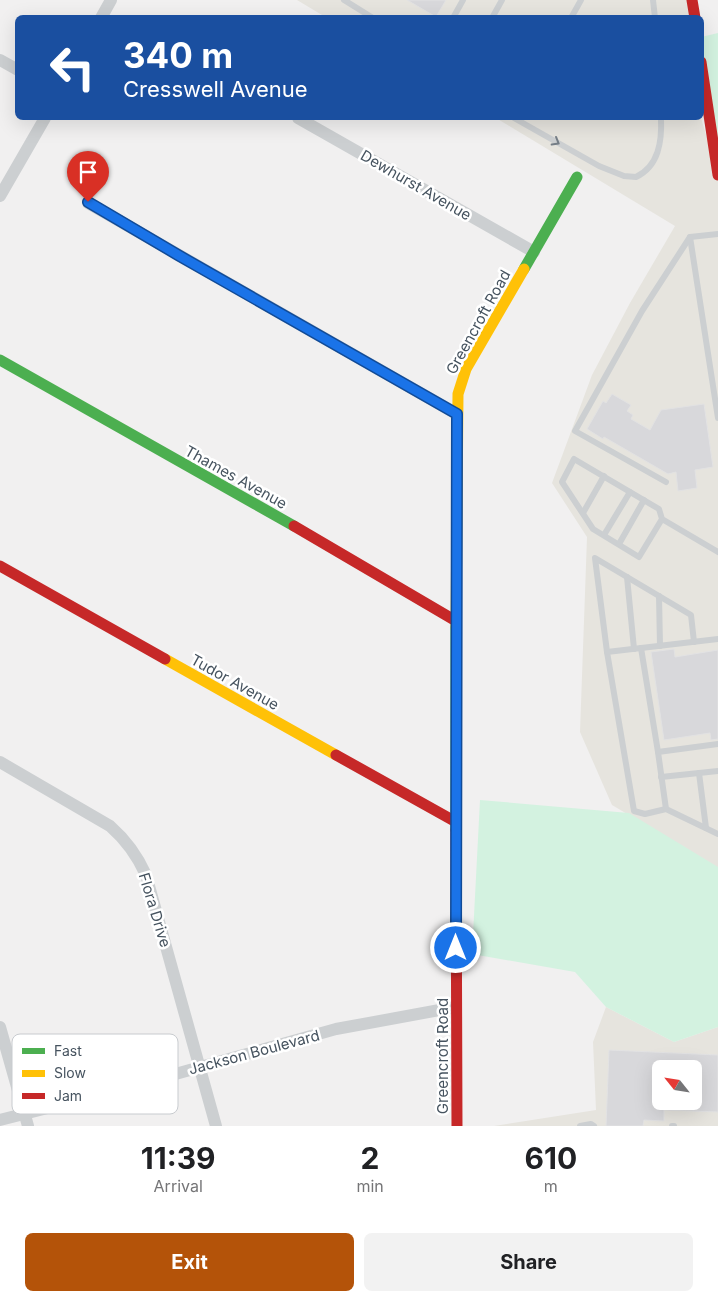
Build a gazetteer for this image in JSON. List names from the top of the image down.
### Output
{
  "streets": {
    "street": [
      "Dewhurst Avenue",
      "Greencroft Road",
      "Thames Avenue",
      "Tudor Avenue",
      "Flora Drive",
      "Jackson Boulevard"
    ]
  },
  "crossings": [
    ["Dewhurst Avenue", "Greencroft Road"],
    ["Greencroft Road", "Thames Avenue"],
    ["Greencroft Road", "Tudor Avenue"],
    ["Greencroft Road", "Jackson Boulevard"],
    ["Flora Drive", "Jackson Boulevard"]
  ],
  "legend": ["Fast", "Slow", "Jam"],
  "north": "top left",
  "page": {
    "turn": ["340 m", "Cresswell Avenue"],
    "eta": [
      "11:39",
      "Arrival",
      "2",
      "min",
      "610",
      "m"
    ],
    "buttons": ["Exit", "Share"]
  }
}
